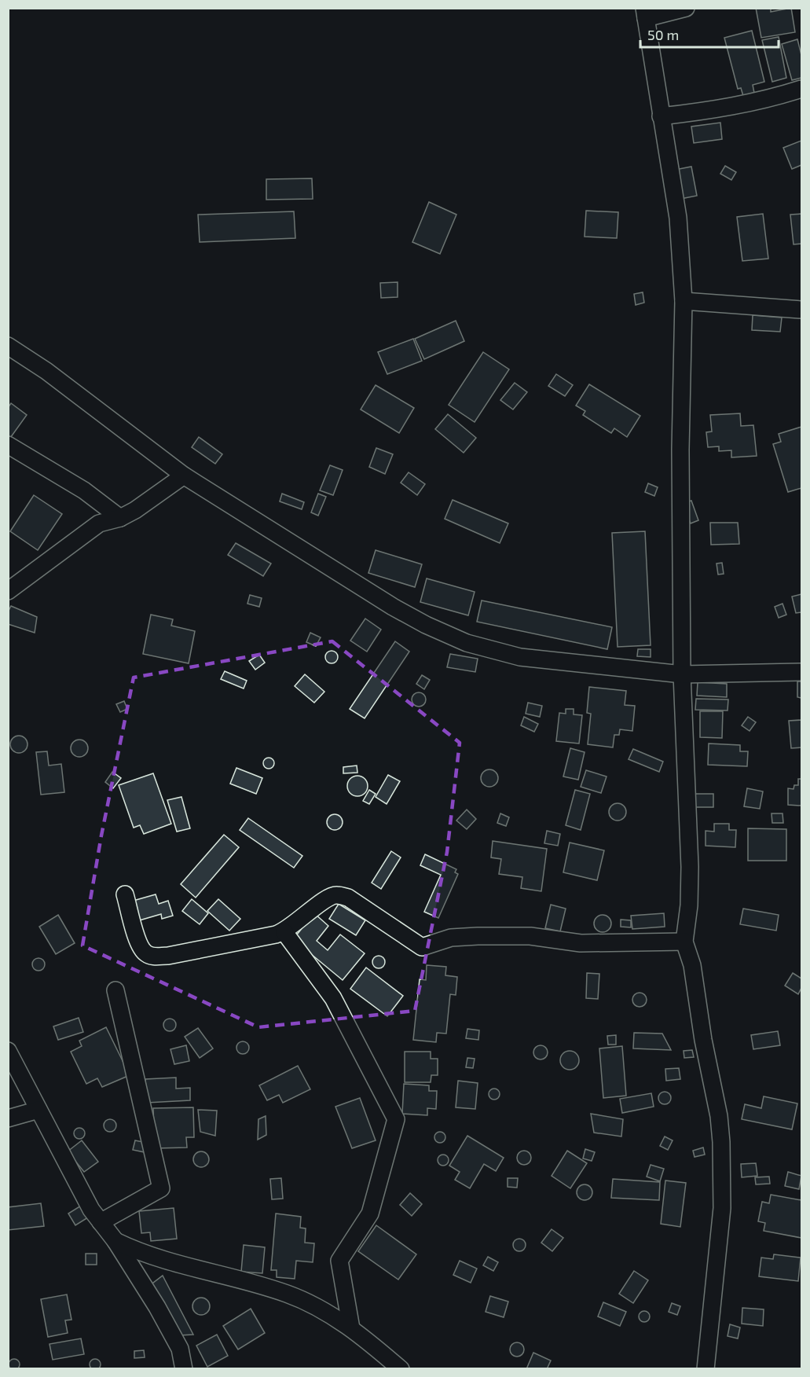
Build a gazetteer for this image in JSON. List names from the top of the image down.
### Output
{
  "scale_bar": "50 m"
}
